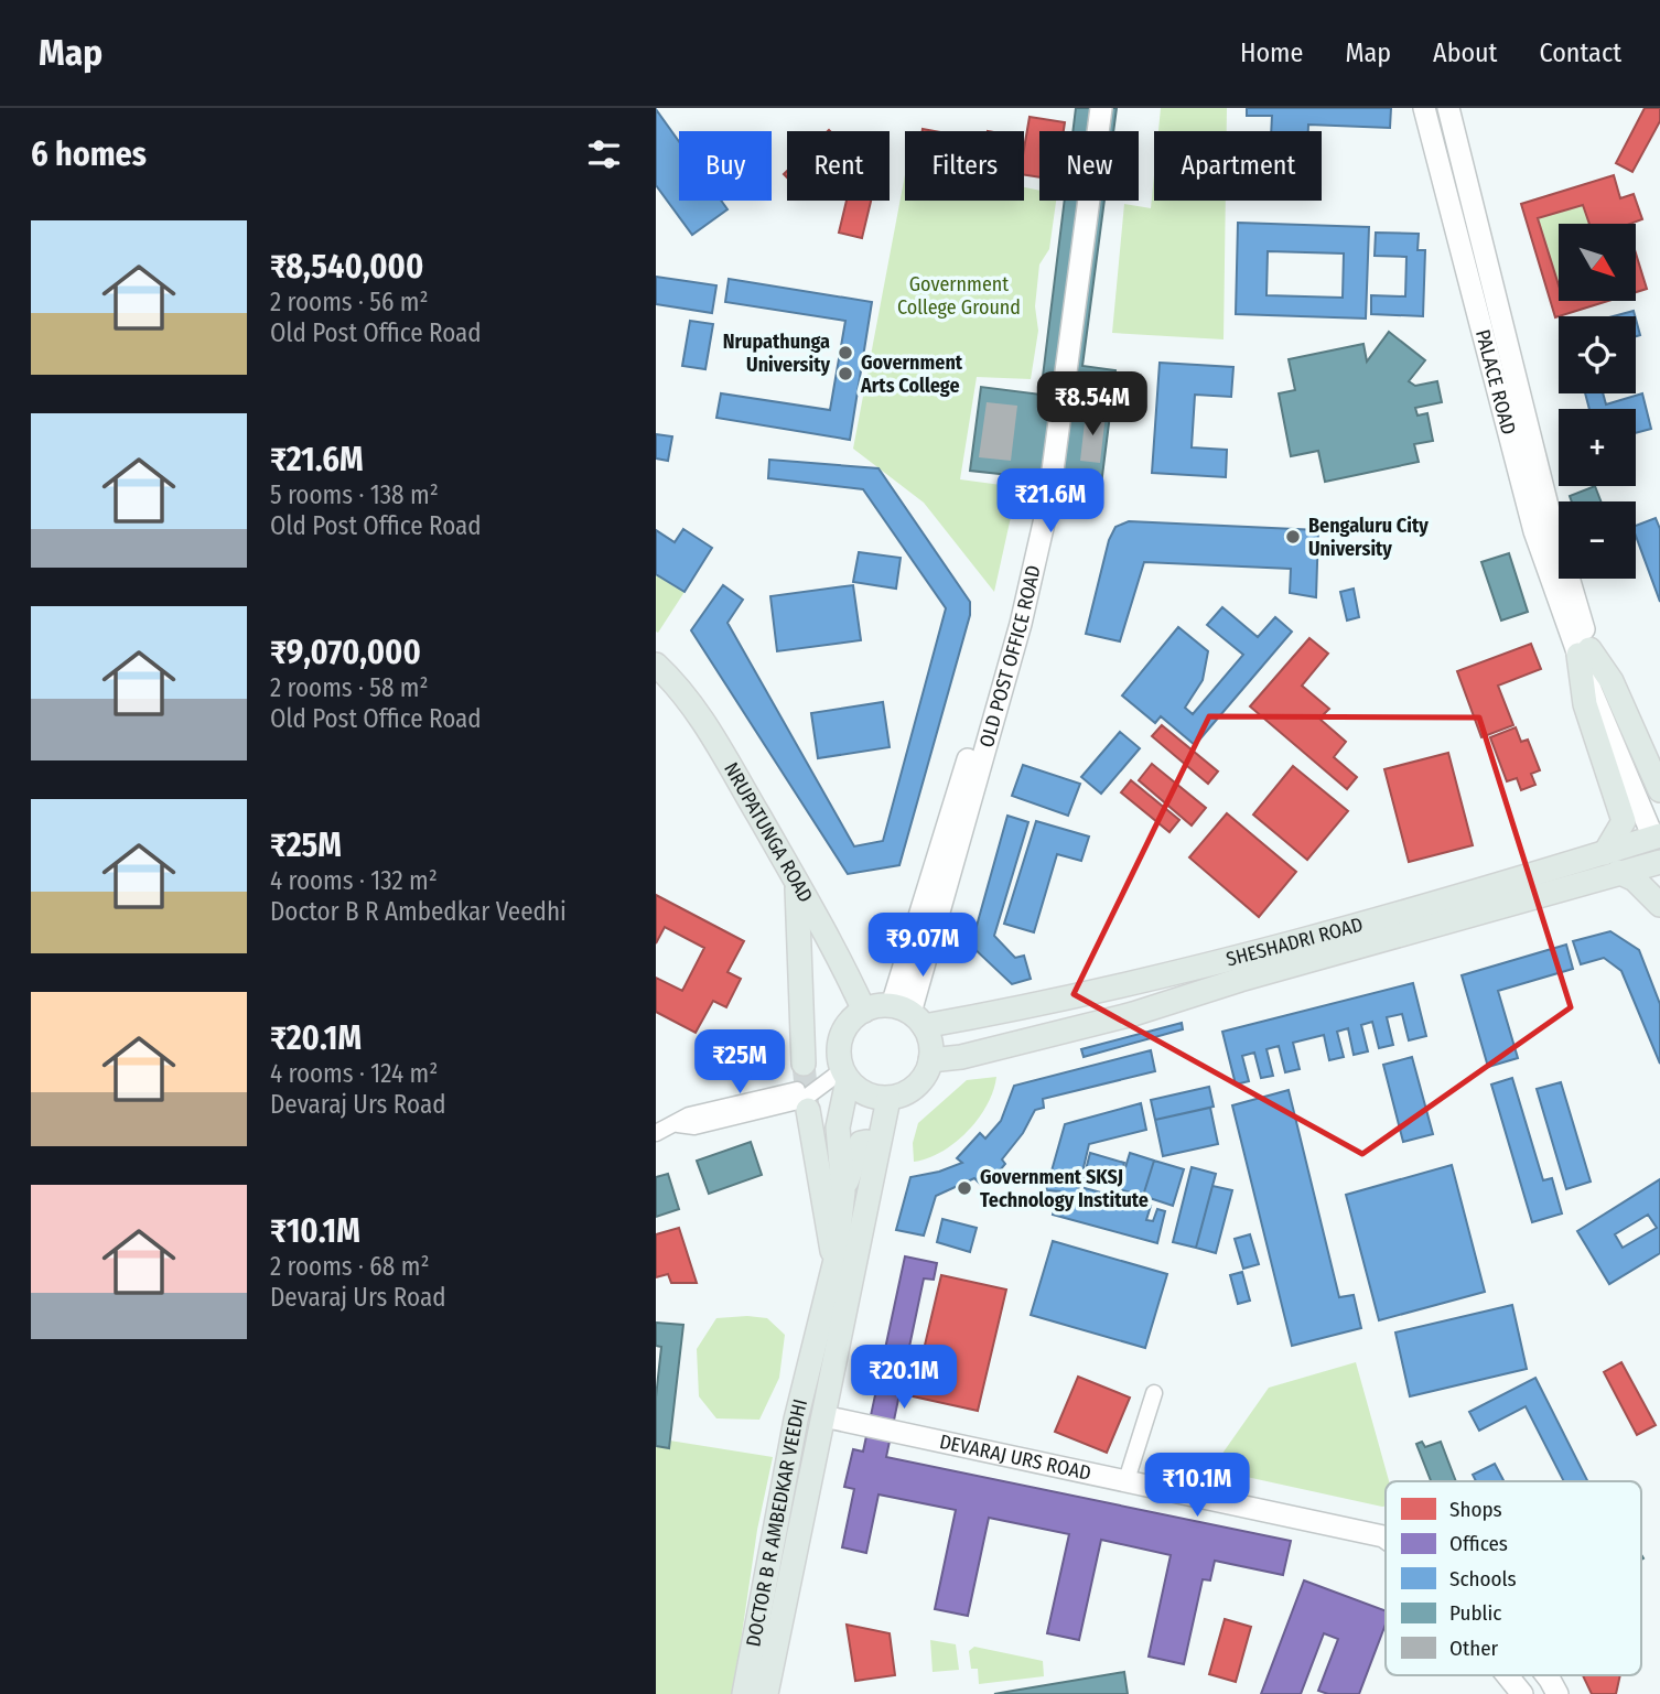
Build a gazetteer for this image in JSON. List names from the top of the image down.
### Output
{
  "streets": {
    "main road": ["NRUPATUNGA ROAD", "SHESHADRI ROAD", "DOCTOR B R AMBEDKAR VEEDHI"],
    "street": ["PALACE ROAD", "OLD POST OFFICE ROAD", "DEVARAJ URS ROAD"]
  },
  "crossings": [
    ["OLD POST OFFICE ROAD", "NRUPATUNGA ROAD"],
    ["OLD POST OFFICE ROAD", "SHESHADRI ROAD"],
    ["OLD POST OFFICE ROAD", "DOCTOR B R AMBEDKAR VEEDHI"],
    ["NRUPATUNGA ROAD", "SHESHADRI ROAD"],
    ["NRUPATUNGA ROAD", "DOCTOR B R AMBEDKAR VEEDHI"],
    ["SHESHADRI ROAD", "DOCTOR B R AMBEDKAR VEEDHI"],
    ["DEVARAJ URS ROAD", "DOCTOR B R AMBEDKAR VEEDHI"]
  ],
  "parks": ["Government College Ground"],
  "places": [
    "Nrupathunga University",
    "Government Arts College",
    "Bengaluru City University",
    "Government SKSJ Technology Institute"
  ],
  "legend": [
    "Shops",
    "Offices",
    "Schools",
    "Public",
    "Other"
  ],
  "north": "bottom right",
  "page": {
    "header": "Map",
    "nav": [
      "Home",
      "Map",
      "About",
      "Contact"
    ],
    "heading": "6 homes",
    "chip": [
      "Buy",
      "Rent",
      "Filters",
      "New",
      "Apartment"
    ],
    "list": [
      {
        "name": "₹8,540,000",
        "note": "2 rooms · 56 m² · Old Post Office Road"
      },
      {
        "name": "₹21.6M",
        "note": "5 rooms · 138 m² · Old Post Office Road"
      },
      {
        "name": "₹9,070,000",
        "note": "2 rooms · 58 m² · Old Post Office Road"
      },
      {
        "name": "₹25M",
        "note": "4 rooms · 132 m² · Doctor B R Ambedkar Veedhi"
      },
      {
        "name": "₹20.1M",
        "note": "4 rooms · 124 m² · Devaraj Urs Road"
      },
      {
        "name": "₹10.1M",
        "note": "2 rooms · 68 m² · Devaraj Urs Road"
      }
    ],
    "map_buttons": ["+", "−"],
    "price": [
      "₹8.54M",
      "₹21.6M",
      "₹9.07M",
      "₹25M",
      "₹20.1M",
      "₹10.1M"
    ]
  }
}
